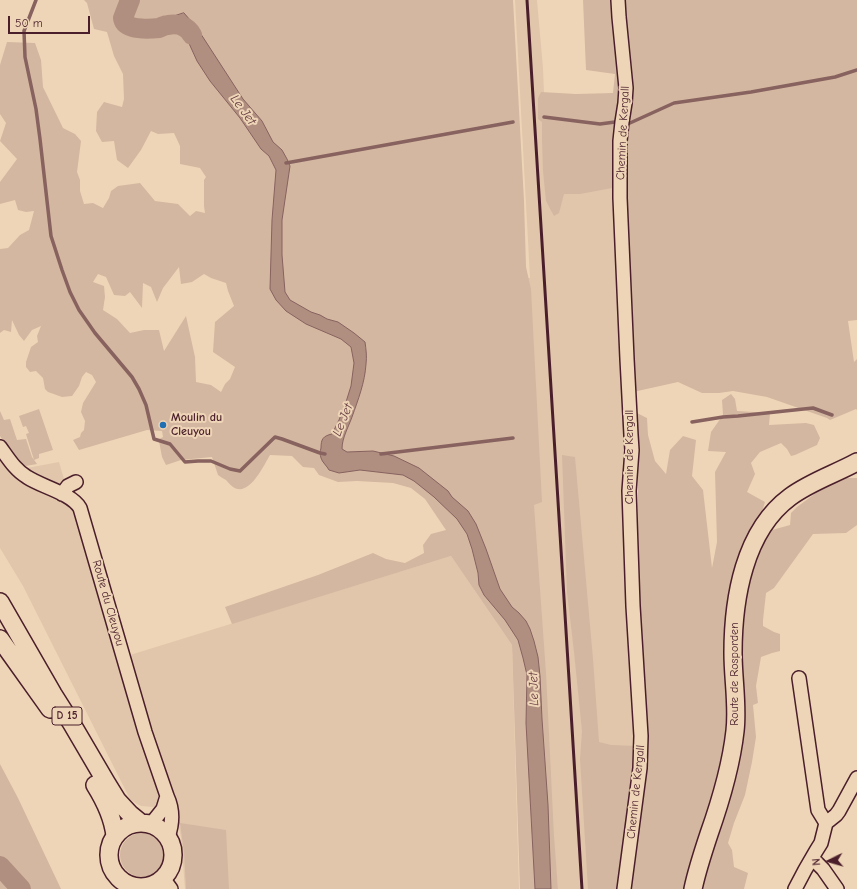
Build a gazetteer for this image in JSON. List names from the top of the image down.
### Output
{
  "streets": {
    "main road": ["Route de Rosporden", "D 15"],
    "street": ["Chemin de Kergall", "Route du Cleuyou"]
  },
  "crossings": [
    ["Route du Cleuyou", "D 15"]
  ],
  "water": ["Le Jet"],
  "places": ["Moulin du Cleuyou"],
  "scale_bar": "50 m",
  "north": "left"
}
